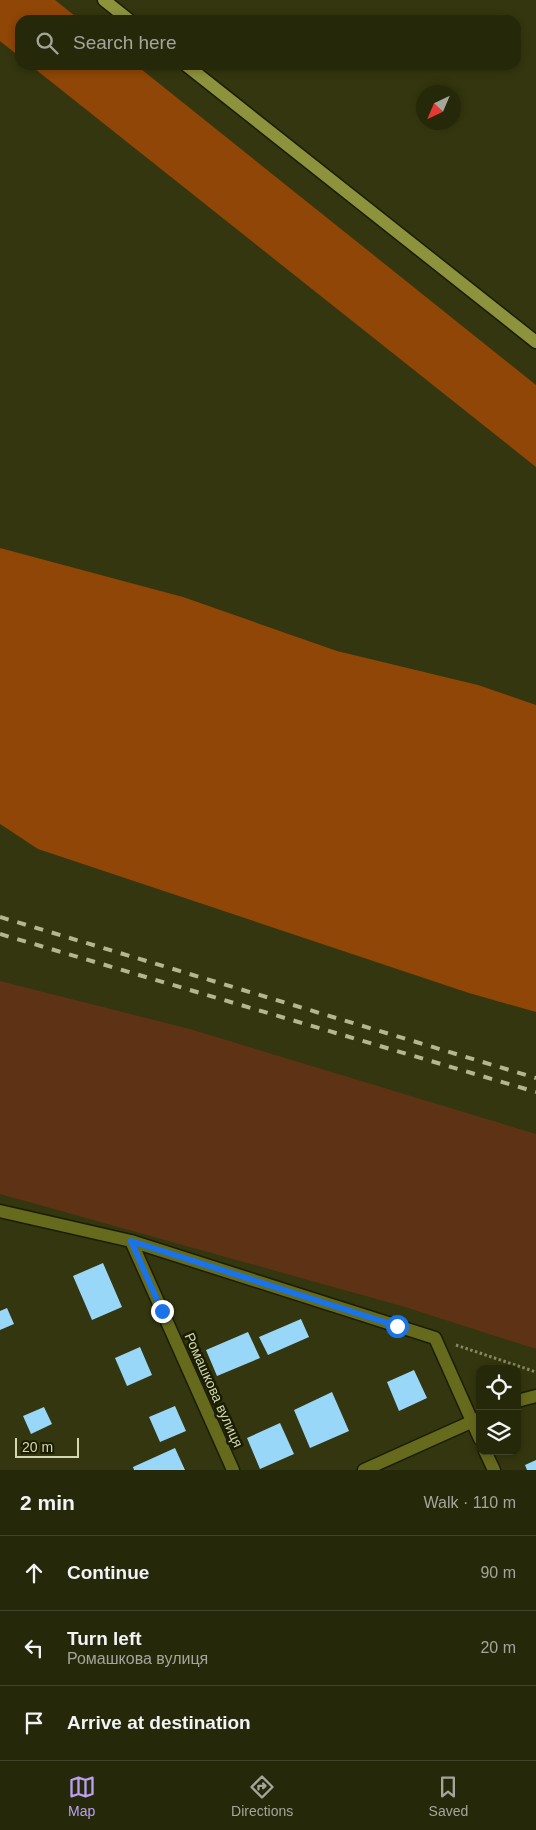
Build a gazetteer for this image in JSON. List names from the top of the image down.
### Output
{
  "streets": {
    "street": ["Ромашкова вулиця"]
  },
  "scale_bar": "20 m",
  "north": "bottom left",
  "page": {
    "search": "Search here",
    "scale": "20 m",
    "heading": ["2 min", "Walk · 110 m"],
    "list": [
      ["Continue", "90 m"],
      ["Turn left", "Ромашкова вулиця", "20 m"],
      "Arrive at destination"
    ],
    "nav": ["Map", "Directions", "Saved"]
  }
}
